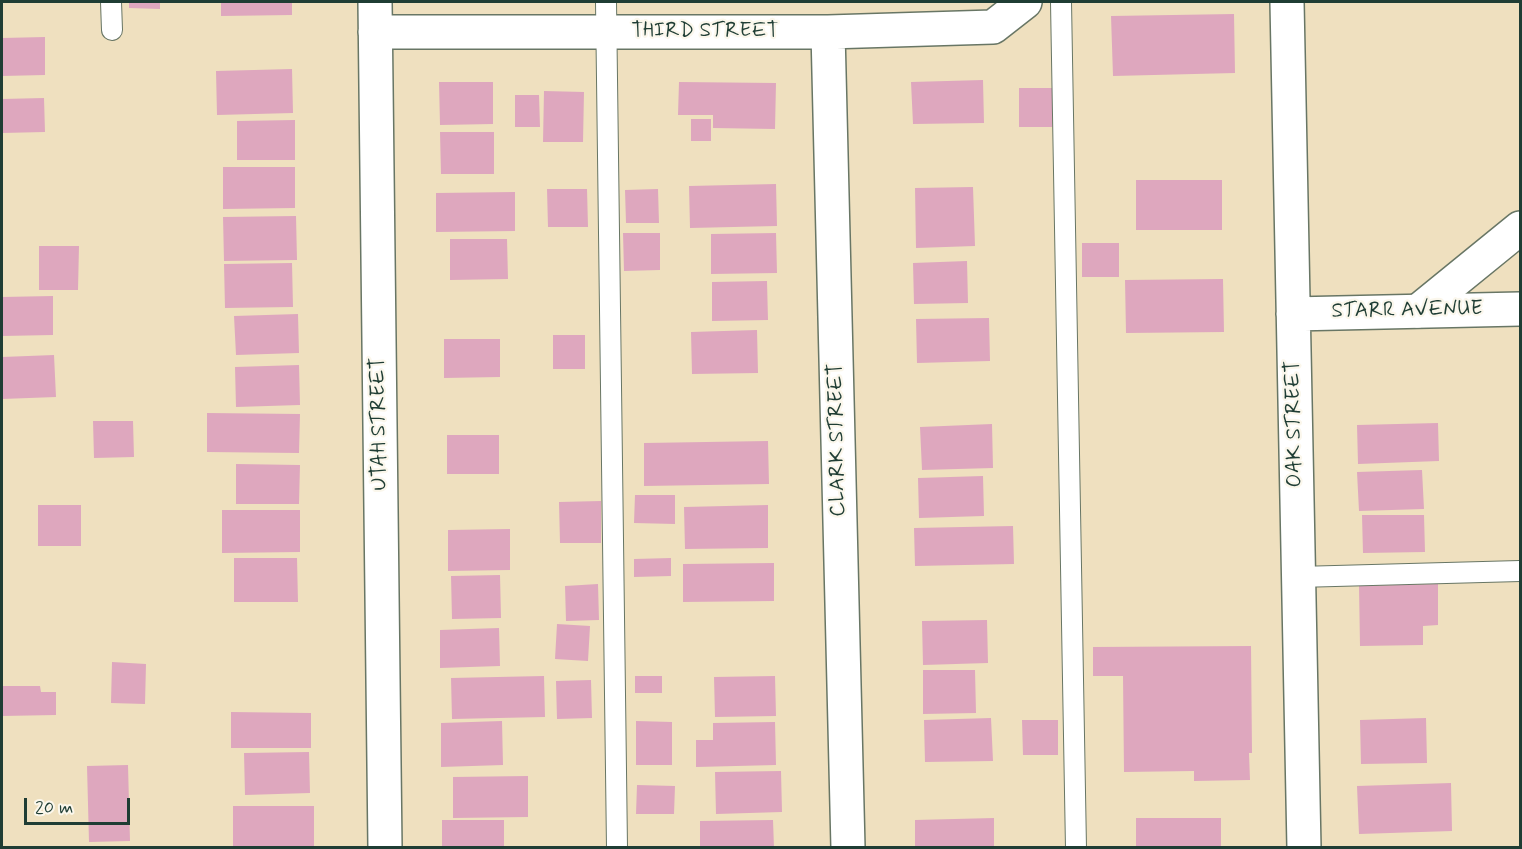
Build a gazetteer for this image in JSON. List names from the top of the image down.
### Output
{
  "streets": {
    "street": [
      "THIRD STREET",
      "STARR AVENUE",
      "UTAH STREET",
      "OAK STREET",
      "CLARK STREET"
    ]
  },
  "crossings": [
    ["THIRD STREET", "UTAH STREET"],
    ["THIRD STREET", "CLARK STREET"],
    ["STARR AVENUE", "OAK STREET"]
  ],
  "scale_bar": "20 m"
}
